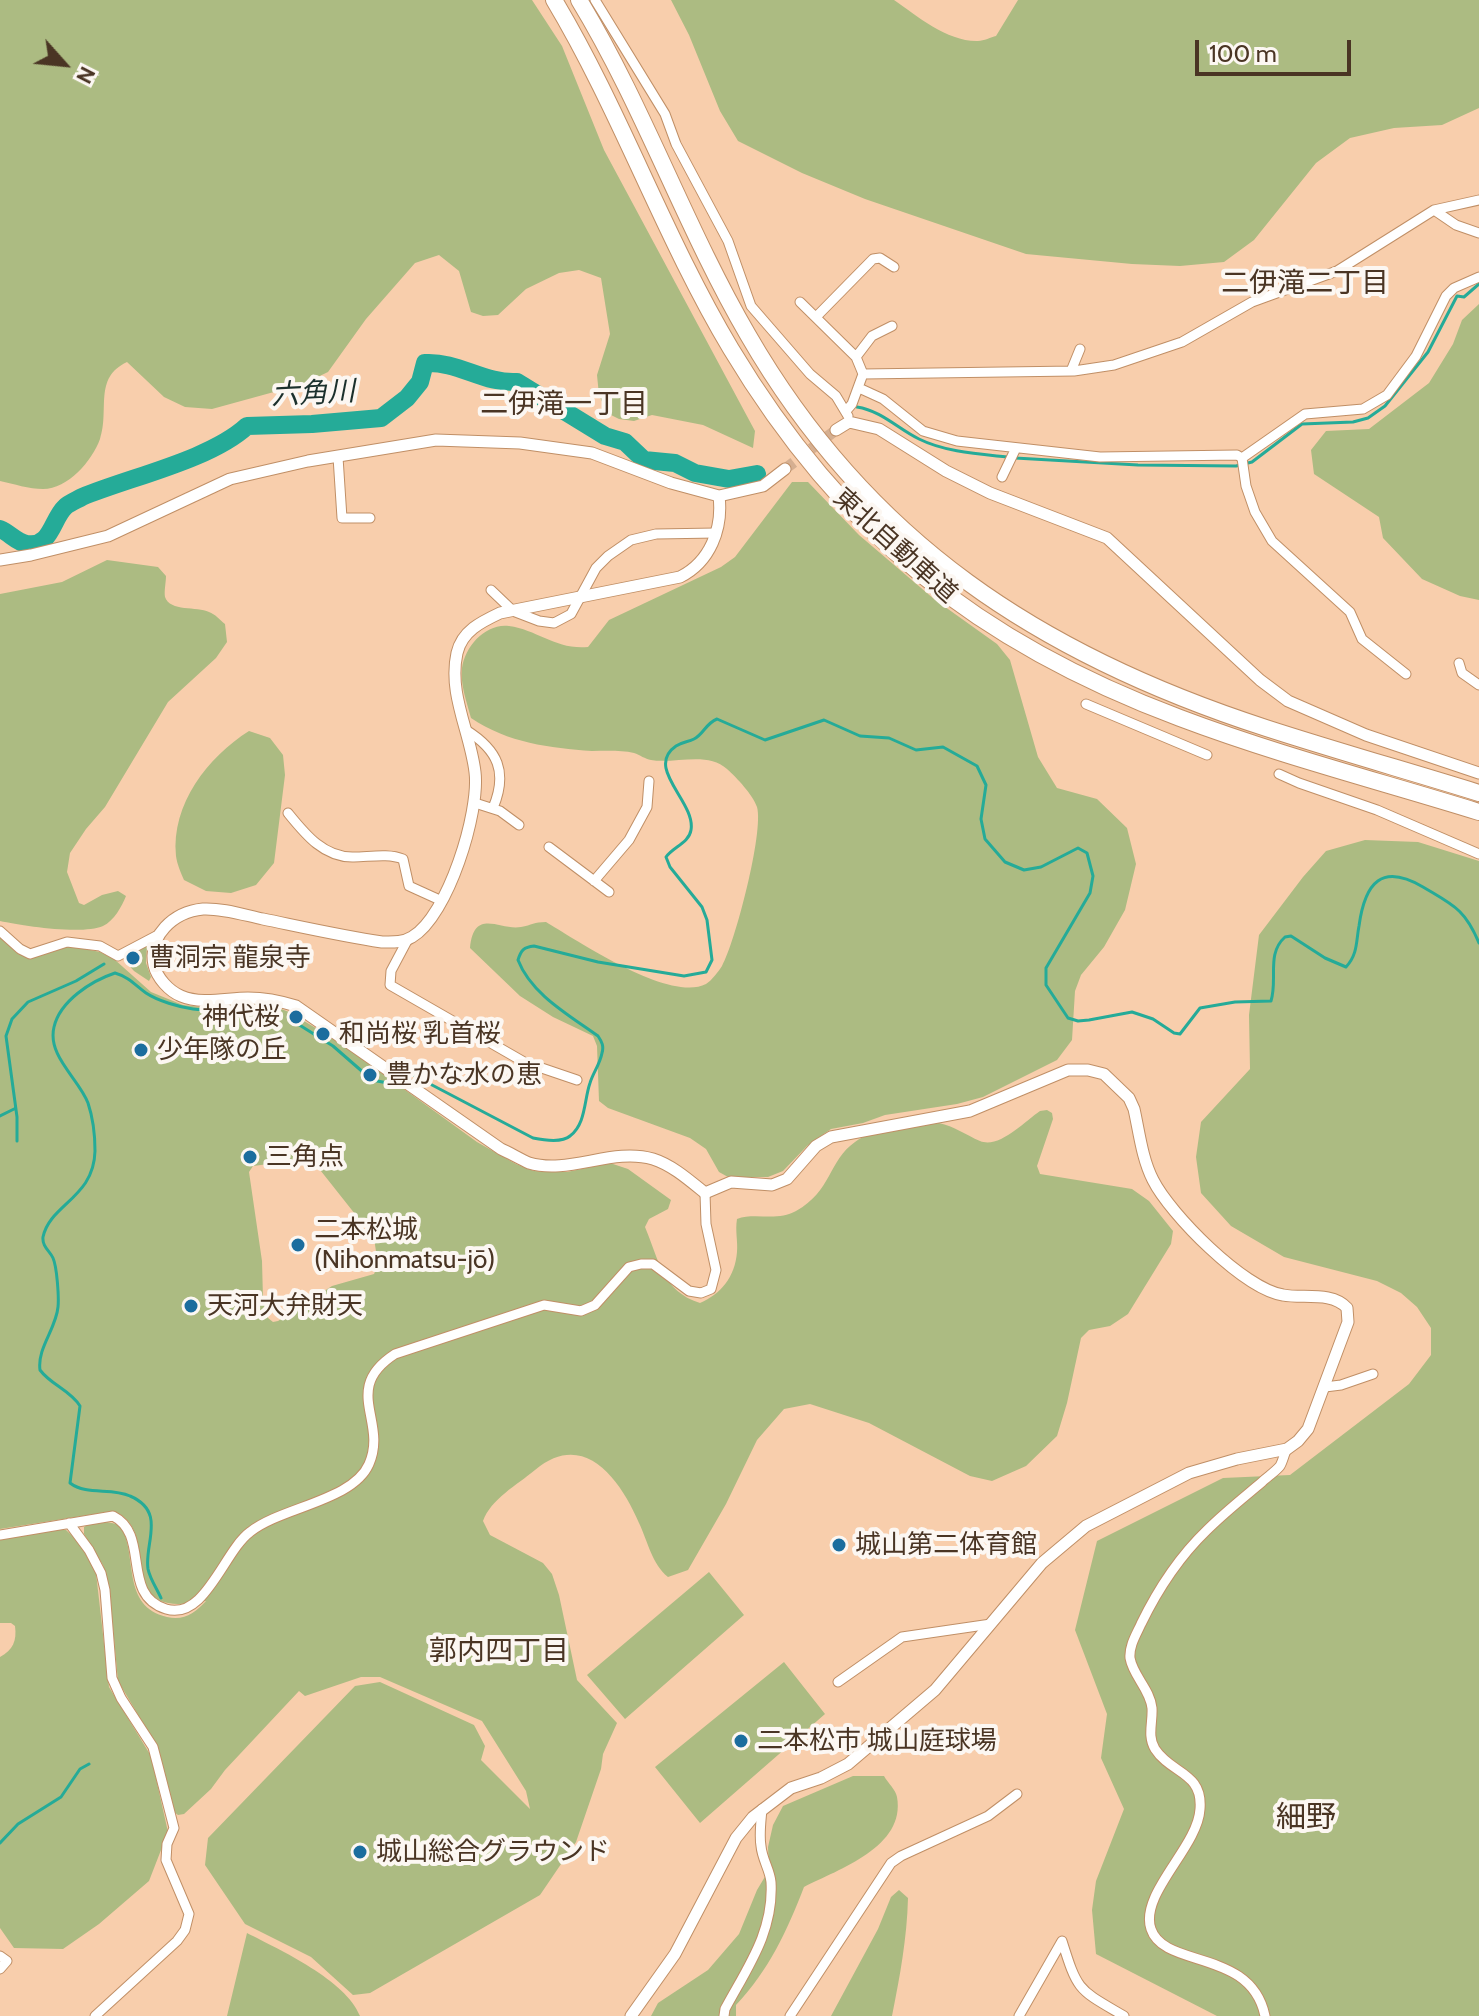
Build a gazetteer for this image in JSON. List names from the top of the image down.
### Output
{
  "streets": {
    "highway": ["東北自動車道"]
  },
  "districts": [
    "二伊滝二丁目",
    "二伊滝一丁目",
    "郭内四丁目",
    "細野"
  ],
  "water": ["六角川"],
  "places": [
    "曹洞宗 龍泉寺",
    "神代桜",
    "和尚桜 乳首桜",
    "少年隊の丘",
    "豊かな水の恵",
    "三角点",
    "二本松城 (Nihonmatsu-jō)",
    "天河大弁財天",
    "城山第二体育館",
    "二本松市 城山庭球場",
    "城山総合グラウンド"
  ],
  "scale_bar": "100 m",
  "north": "bottom right"
}
